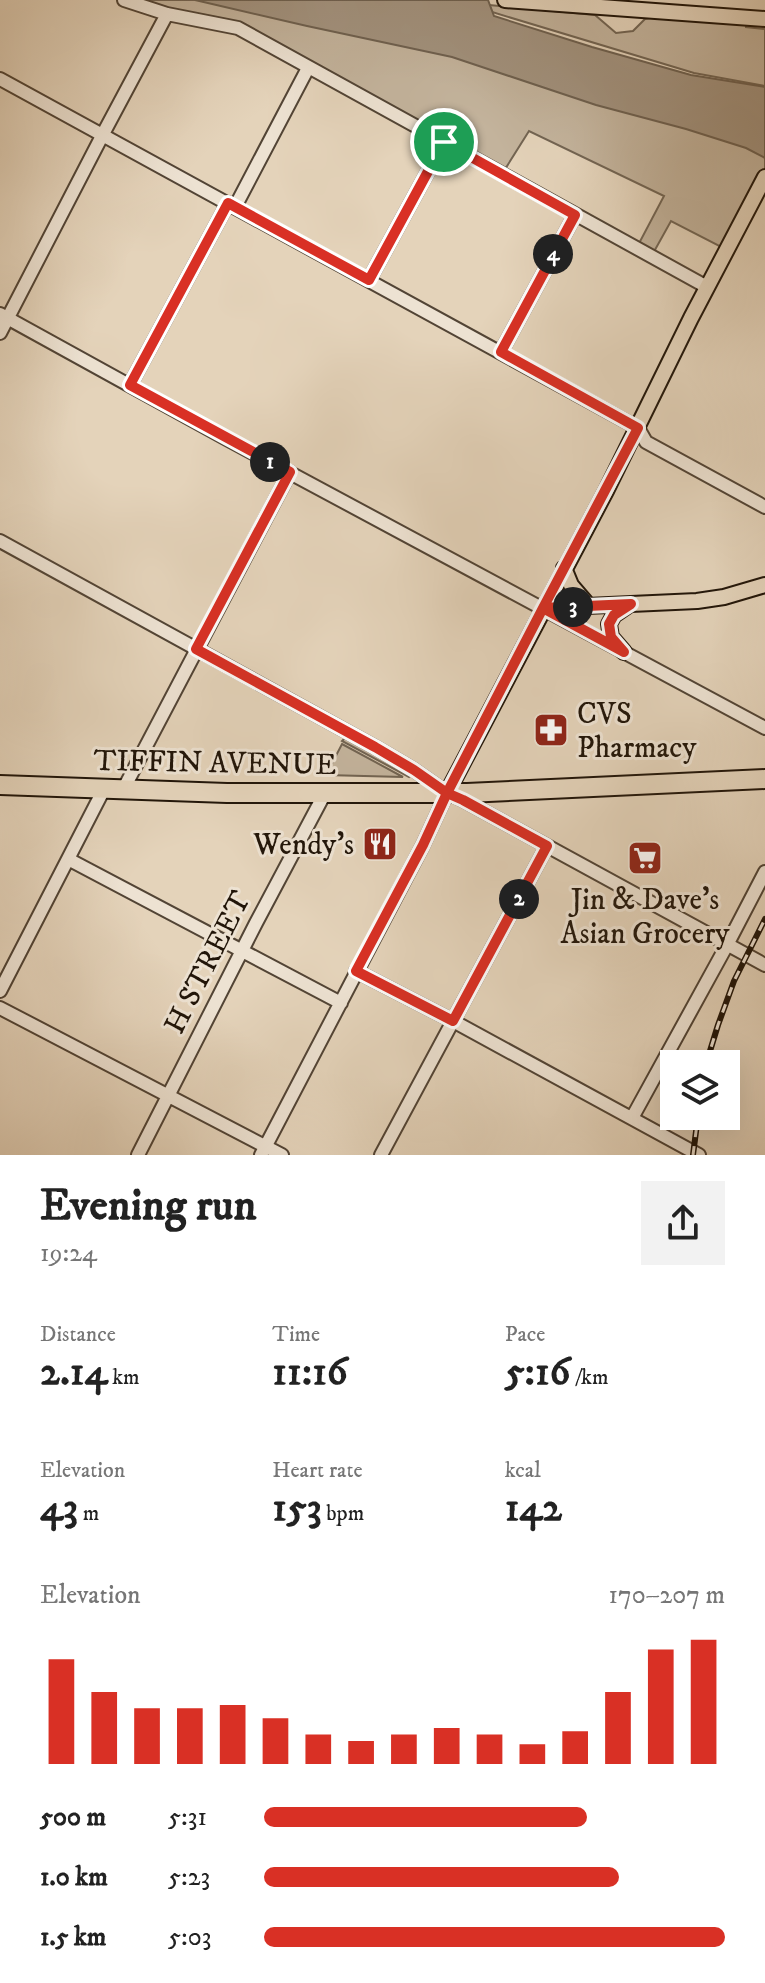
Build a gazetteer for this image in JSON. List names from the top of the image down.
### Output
{
  "streets": {
    "highway": ["TIFFIN AVENUE"],
    "street": ["H STREET"]
  },
  "crossings": [
    ["TIFFIN AVENUE", "H STREET"]
  ],
  "places": {
    "pharmacy": ["CVS Pharmacy"],
    "restaurant": ["Wendy's"],
    "supermarket": ["Jin & Dave's Asian Grocery"]
  },
  "page": {
    "pins": [
      "4",
      "1",
      "3",
      "2"
    ],
    "heading": ["Evening run", "19:24"],
    "stats": [
      ["Distance", "2.14 km"],
      ["Time", "11:16"],
      ["Pace", "5:16 /km"],
      ["Elevation", "43 m"],
      ["Heart rate", "153 bpm"],
      ["kcal", "142"]
    ],
    "chart": ["Elevation", "170–207 m"],
    "list": [
      {
        "name": "500 m",
        "note": "5:31"
      },
      {
        "name": "1.0 km",
        "note": "5:23"
      },
      {
        "name": "1.5 km",
        "note": "5:03"
      }
    ]
  }
}
